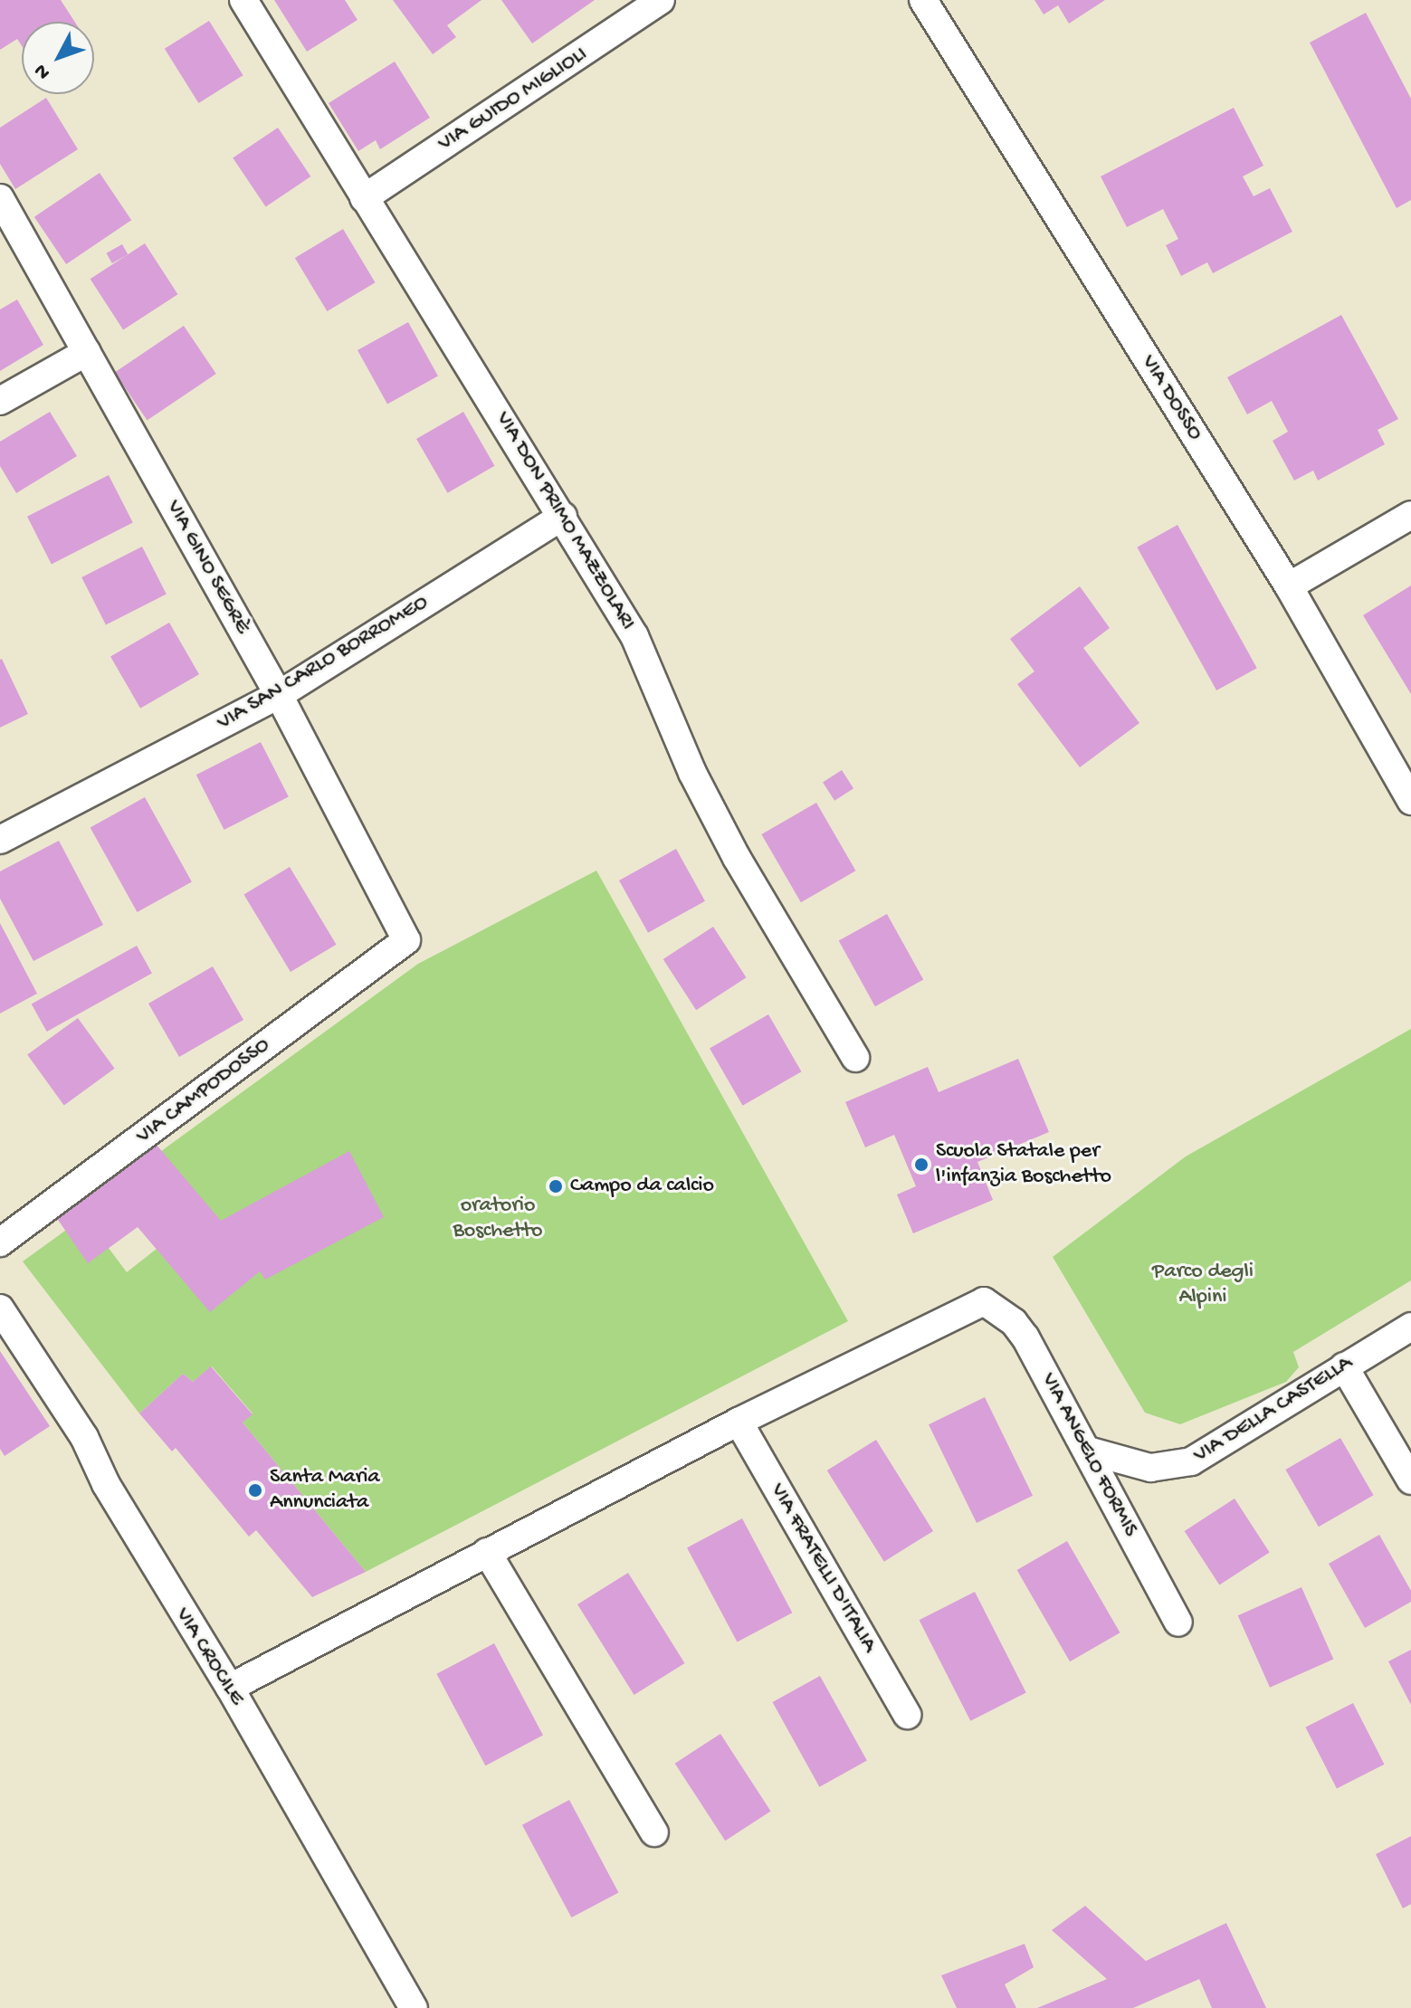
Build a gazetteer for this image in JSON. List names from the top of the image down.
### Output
{
  "streets": {
    "street": [
      "VIA GUIDO MIGLIOLI",
      "VIA DOSSO",
      "VIA DON PRIMO MAZZOLARI",
      "VIA GINO SEGRÈ",
      "VIA SAN CARLO BORROMEO",
      "VIA CAMPODOSSO",
      "VIA DELLA CASTELLA",
      "VIA ANGELO FORMIS",
      "VIA FRATELLI D'ITALIA",
      "VIA CROCILE"
    ]
  },
  "crossings": [
    ["VIA GUIDO MIGLIOLI", "VIA DON PRIMO MAZZOLARI"],
    ["VIA DON PRIMO MAZZOLARI", "VIA SAN CARLO BORROMEO"],
    ["VIA GINO SEGRÈ", "VIA SAN CARLO BORROMEO"],
    ["VIA GINO SEGRÈ", "VIA CAMPODOSSO"],
    ["VIA DELLA CASTELLA", "VIA ANGELO FORMIS"],
    ["VIA ANGELO FORMIS", "VIA FRATELLI D'ITALIA"]
  ],
  "parks": ["oratorio Boschetto", "Parco degli Alpini"],
  "places": ["Scuola Statale per l'infanzia Boschetto", "Campo da calcio", "Santa Maria Annunciata"],
  "north": "bottom left"
}
